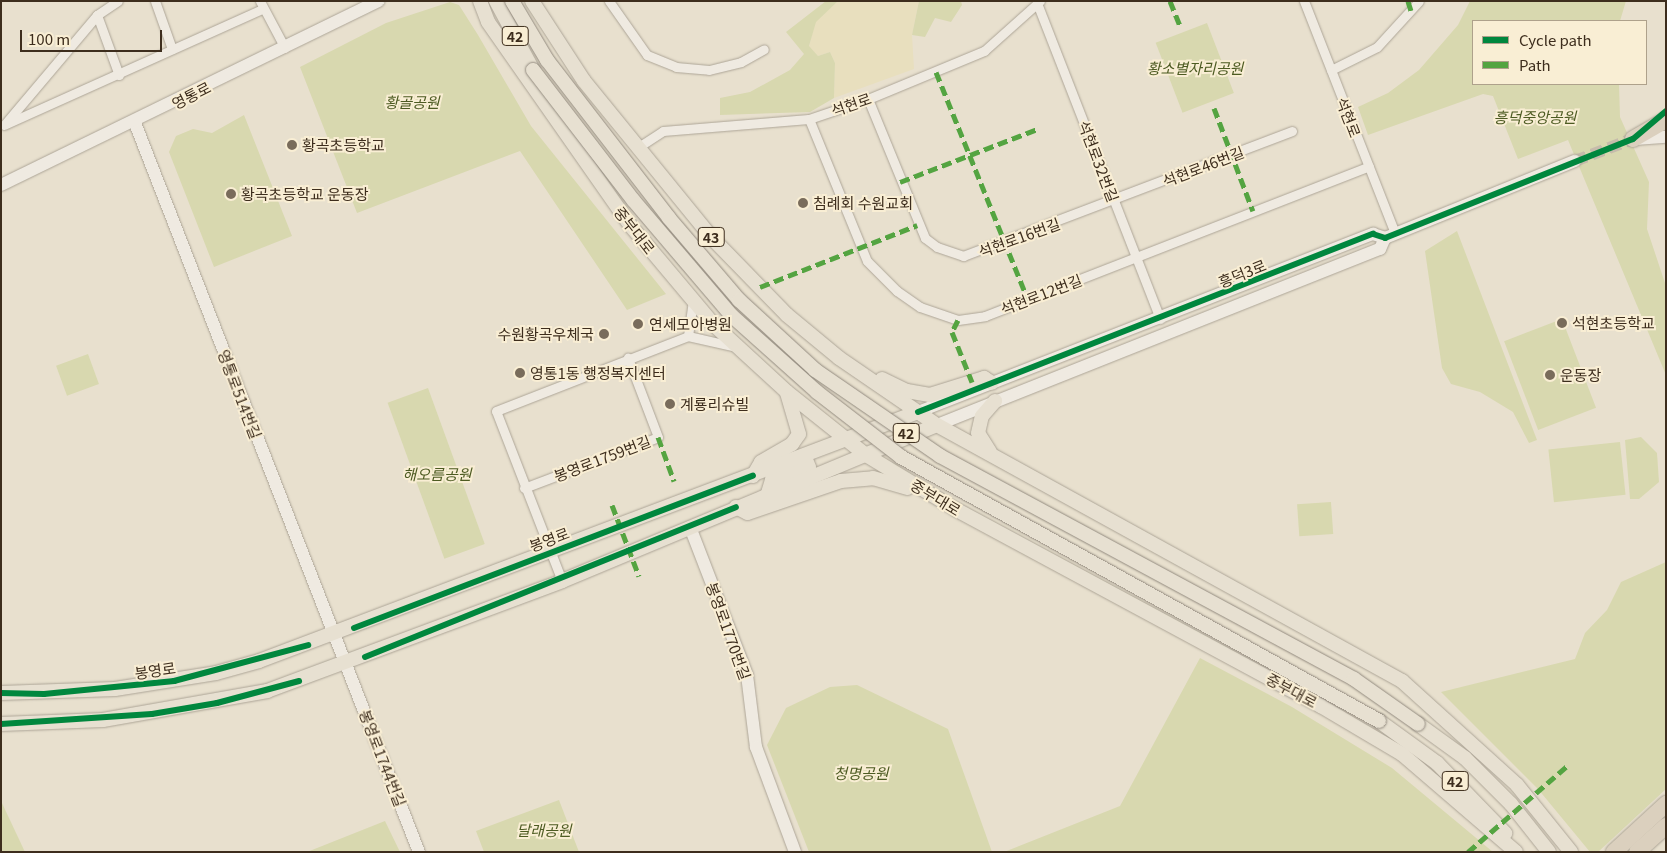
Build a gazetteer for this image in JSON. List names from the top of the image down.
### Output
{
  "streets": {
    "main road": [
      "42",
      "중부대로",
      "43",
      "봉영로"
    ],
    "street": [
      "영통로",
      "석현로",
      "석현로32번길",
      "석현로46번길",
      "석현로16번길",
      "흥덕3로",
      "석현로12번길",
      "영통로514번길",
      "봉영로1759번길",
      "봉영로1770번길",
      "봉영로1744번길"
    ]
  },
  "crossings": [
    ["영통로", "영통로514번길"],
    ["석현로", "석현로32번길"],
    ["석현로", "43"],
    ["석현로", "석현로16번길"],
    ["석현로", "흥덕3로"],
    ["석현로", "석현로12번길"],
    ["석현로32번길", "석현로46번길"],
    ["석현로32번길", "석현로16번길"],
    ["석현로32번길", "흥덕3로"],
    ["석현로32번길", "석현로12번길"],
    ["석현로46번길", "석현로16번길"],
    ["중부대로", "봉영로"],
    ["43", "흥덕3로"],
    ["43", "봉영로"],
    ["흥덕3로", "봉영로"],
    ["영통로514번길", "봉영로"],
    ["영통로514번길", "봉영로1744번길"]
  ],
  "parks": [
    "황소별자리공원",
    "황골공원",
    "흥덕중앙공원",
    "해오름공원",
    "청명공원",
    "달래공원"
  ],
  "places": [
    "황곡초등학교",
    "황곡초등학교 운동장",
    "침례회 수원교회",
    "석현초등학교",
    "연세모아병원",
    "수원황곡우체국",
    "영통1동 행정복지센터",
    "운동장",
    "계룡리슈빌"
  ],
  "legend": ["Cycle path", "Path"],
  "scale_bar": "100 m"
}
